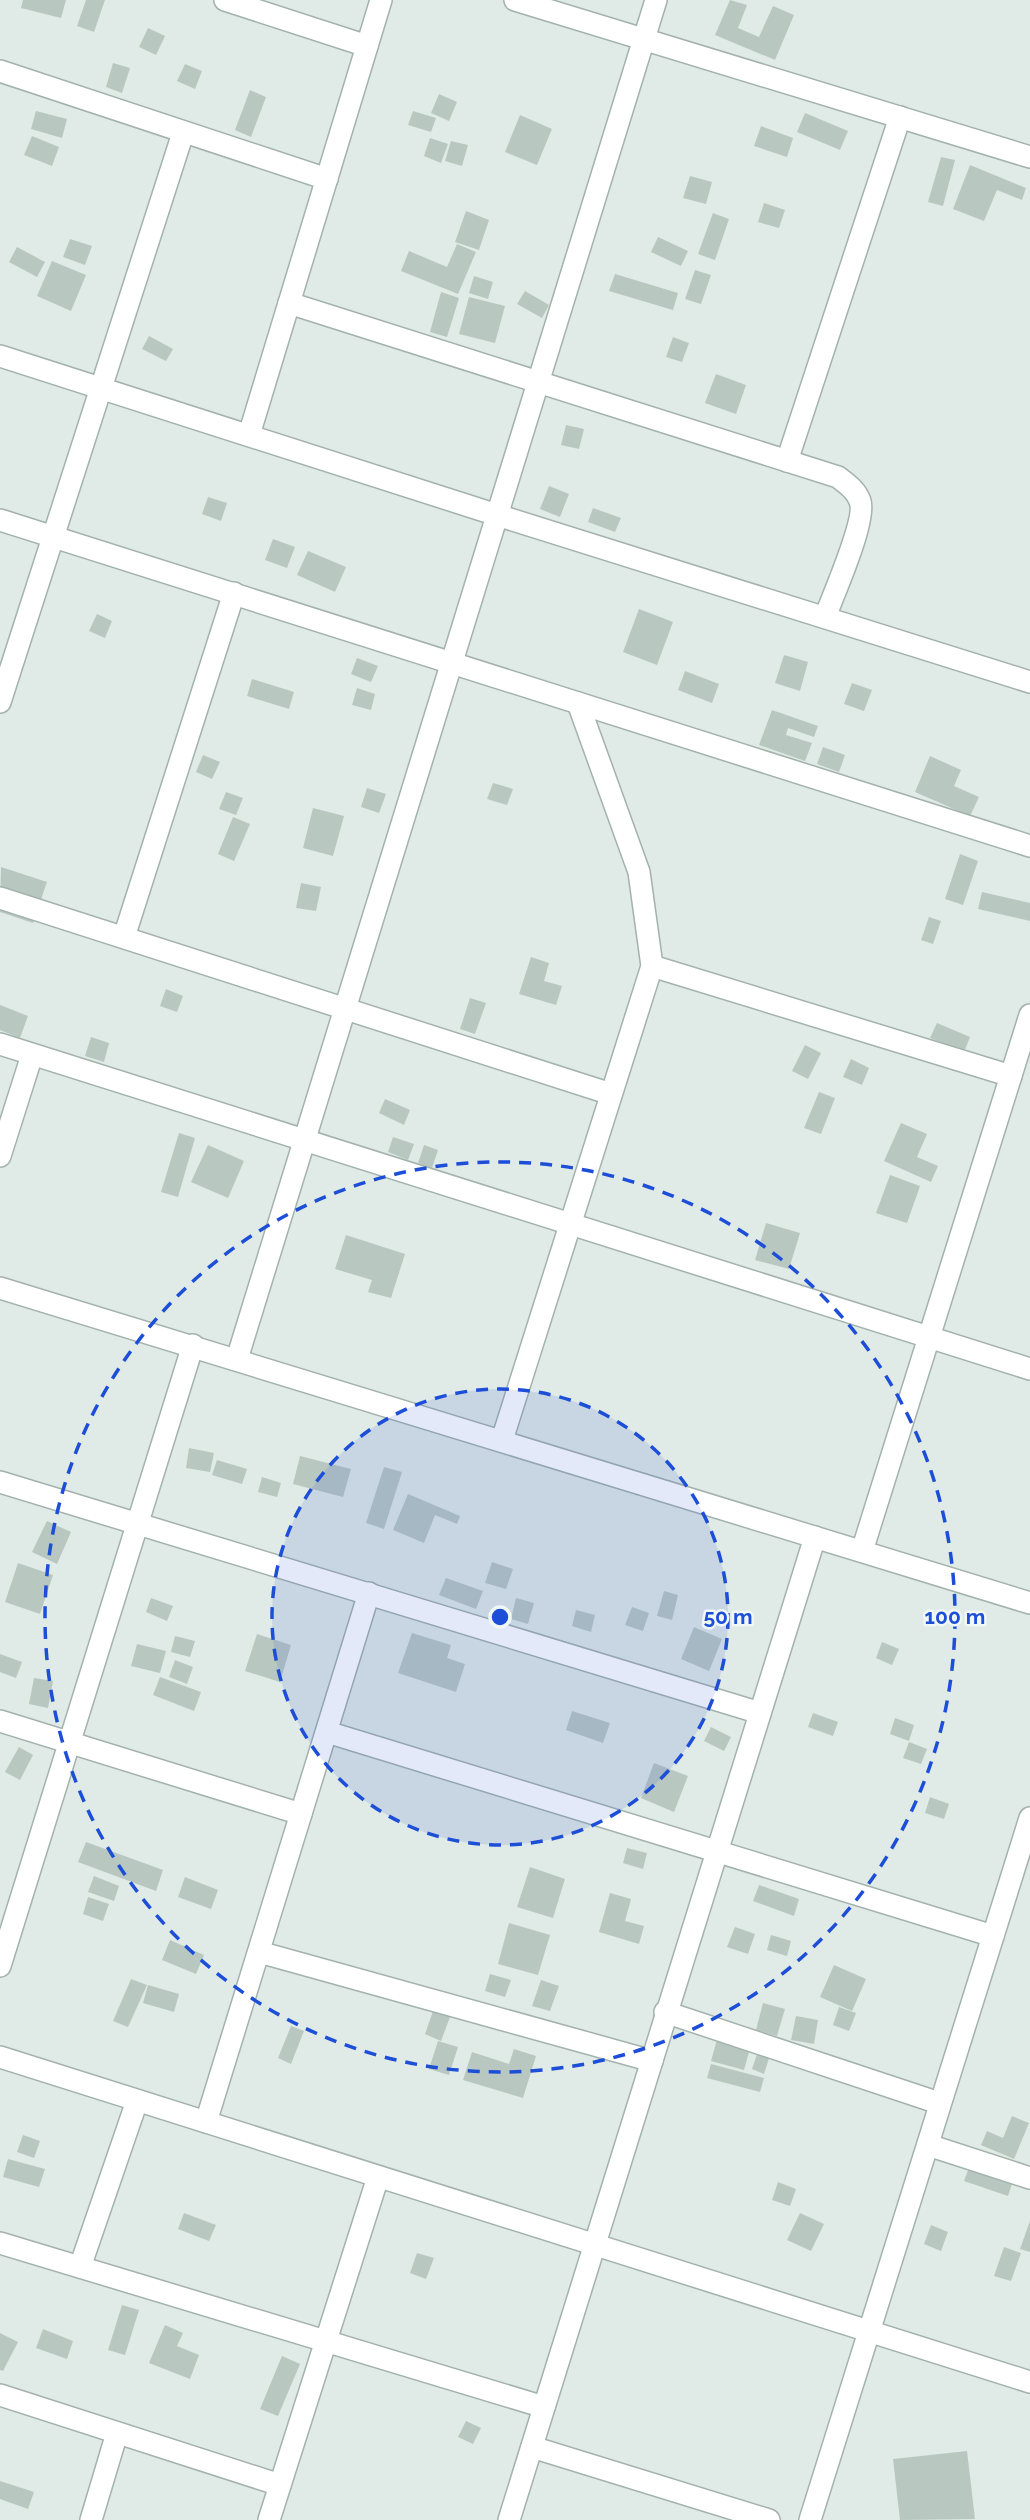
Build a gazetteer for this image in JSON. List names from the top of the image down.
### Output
{
  "rings": ["50 m", "100 m"]
}
